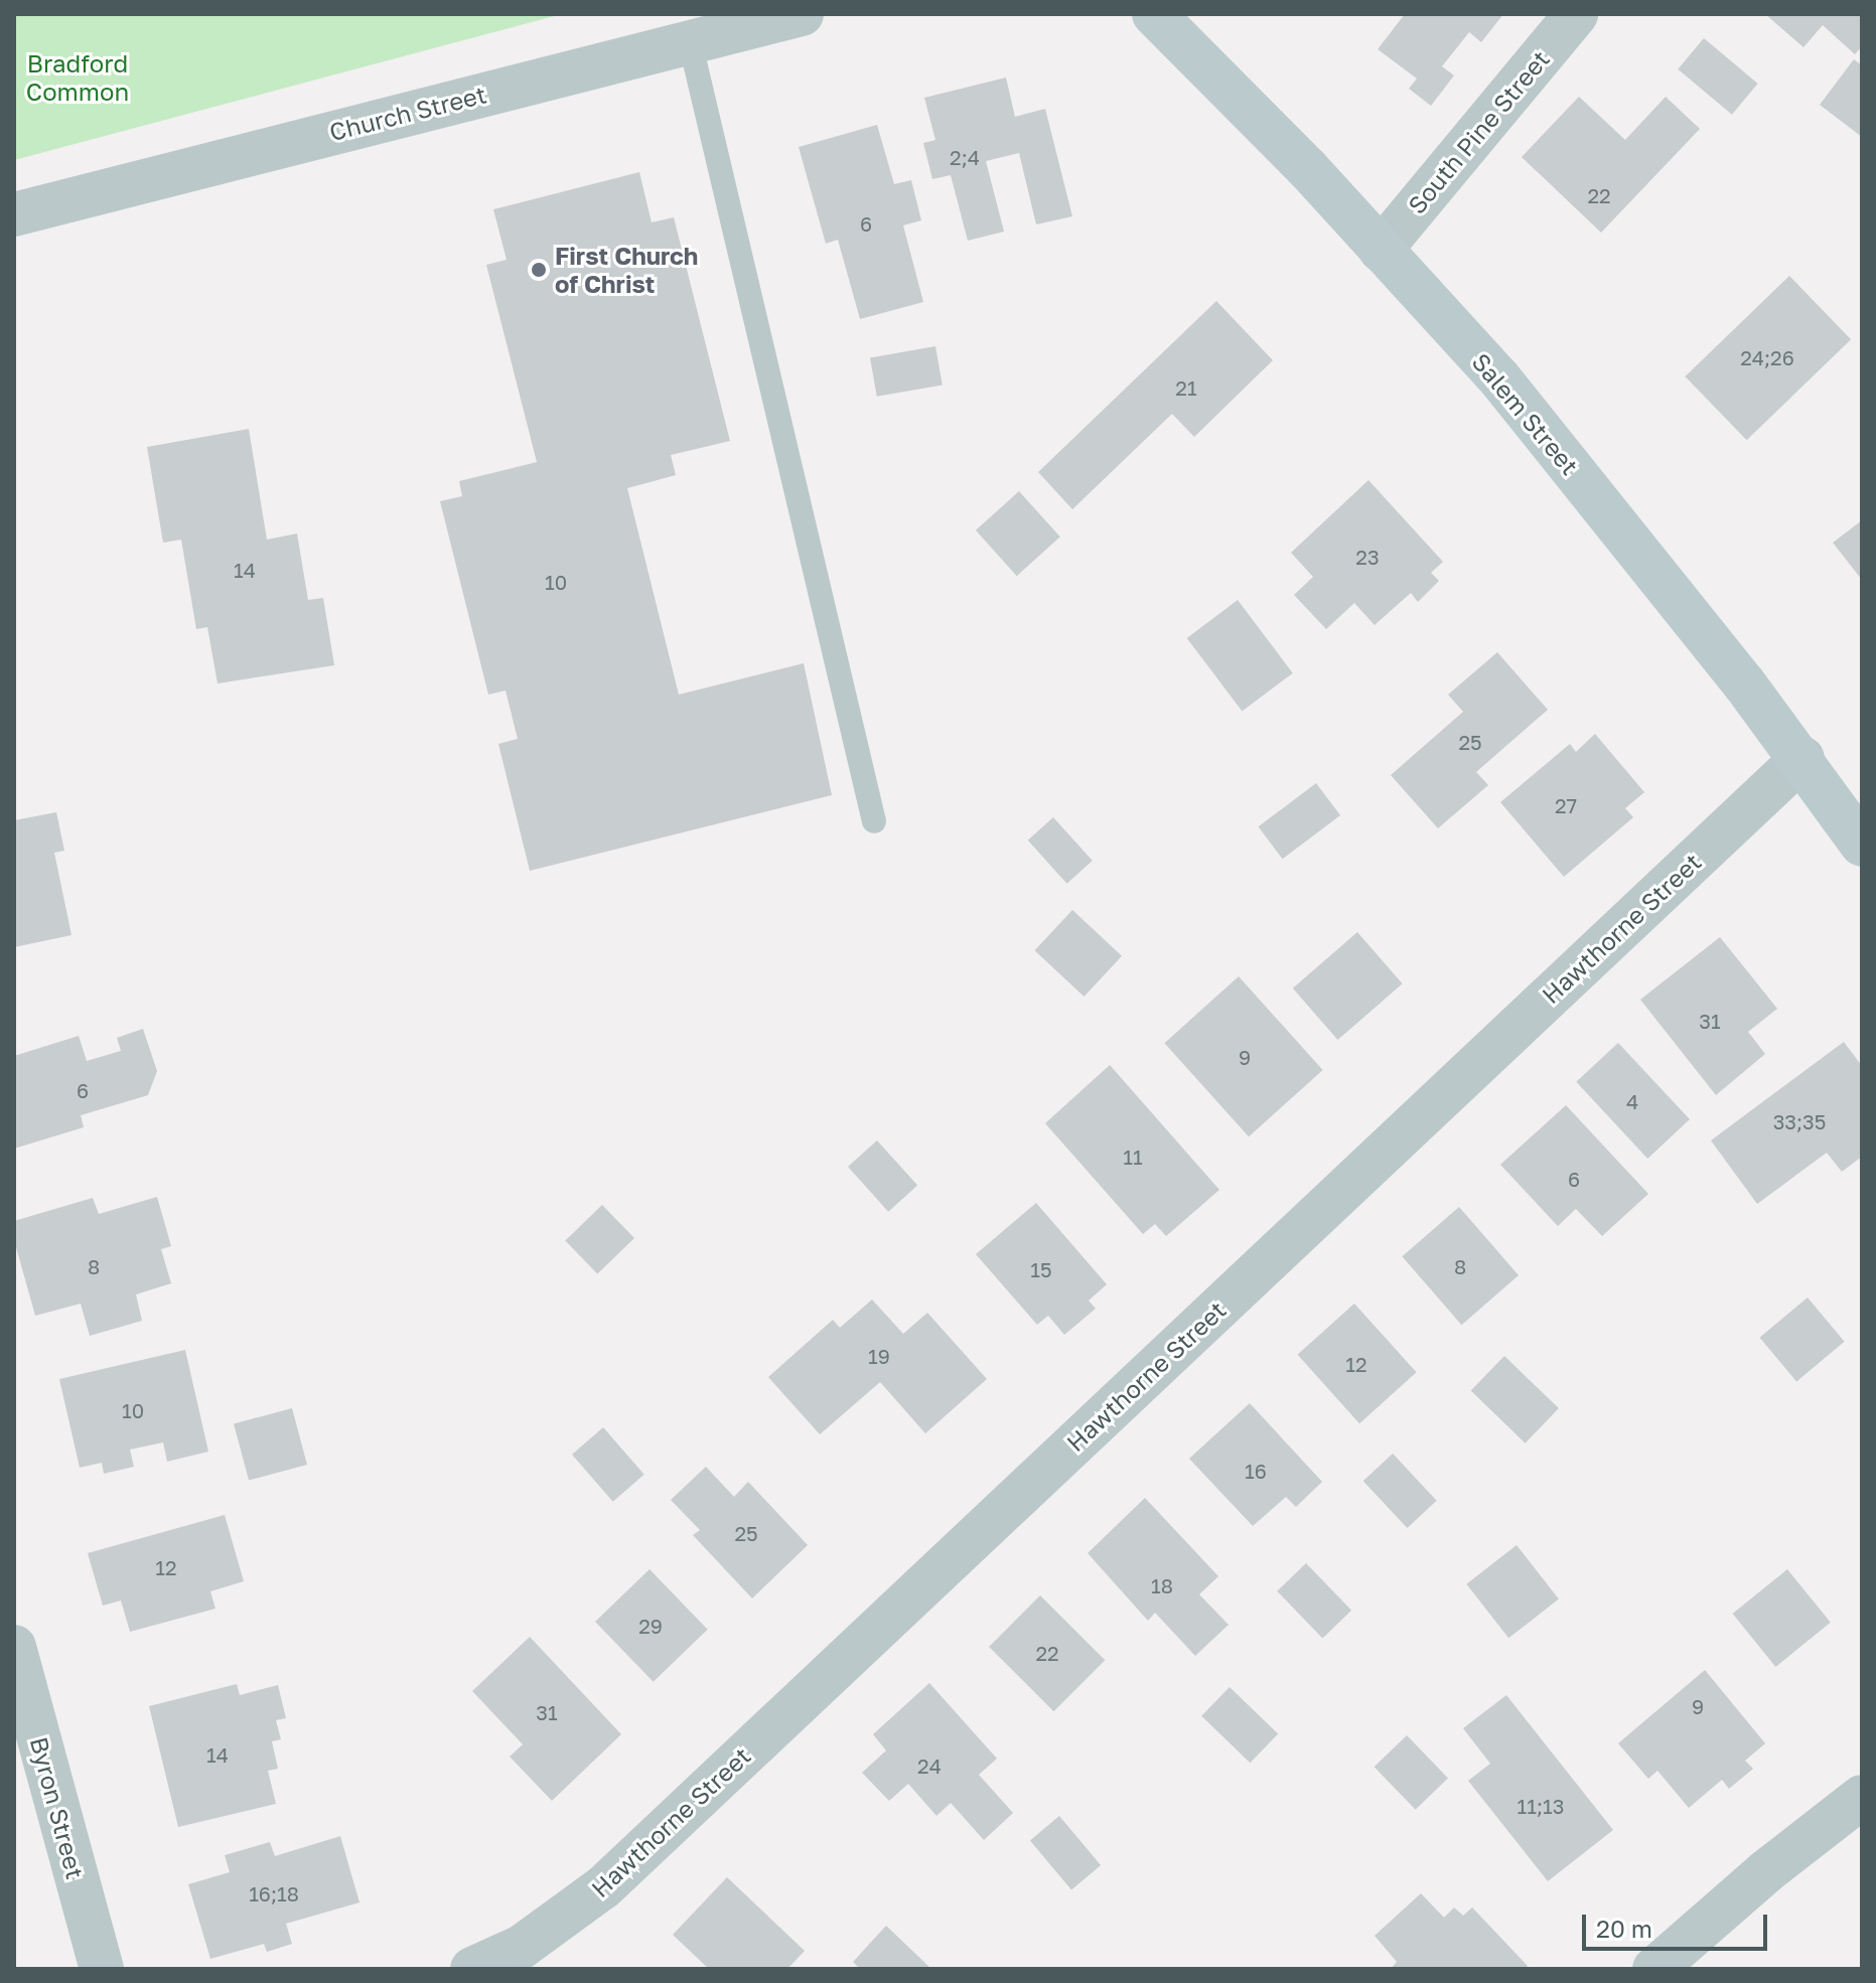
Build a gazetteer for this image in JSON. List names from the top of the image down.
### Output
{
  "streets": {
    "main road": ["Salem Street"],
    "street": [
      "Church Street",
      "South Pine Street",
      "Hawthorne Street",
      "Byron Street"
    ]
  },
  "crossings": [
    ["South Pine Street", "Salem Street"],
    ["Salem Street", "Hawthorne Street"]
  ],
  "parks": ["Bradford Common"],
  "places": ["First Church of Christ"],
  "house_numbers": [
    "2;4",
    "22",
    "6",
    "24;26",
    "21",
    "23",
    "14",
    "10",
    "25",
    "27",
    "31",
    "9",
    "6",
    "4",
    "33;35",
    "11",
    "6",
    "8",
    "8",
    "15",
    "19",
    "12",
    "10",
    "16",
    "25",
    "12",
    "18",
    "29",
    "22",
    "9",
    "31",
    "14",
    "24",
    "11;13",
    "16;18"
  ],
  "scale_bar": "20 m"
}
